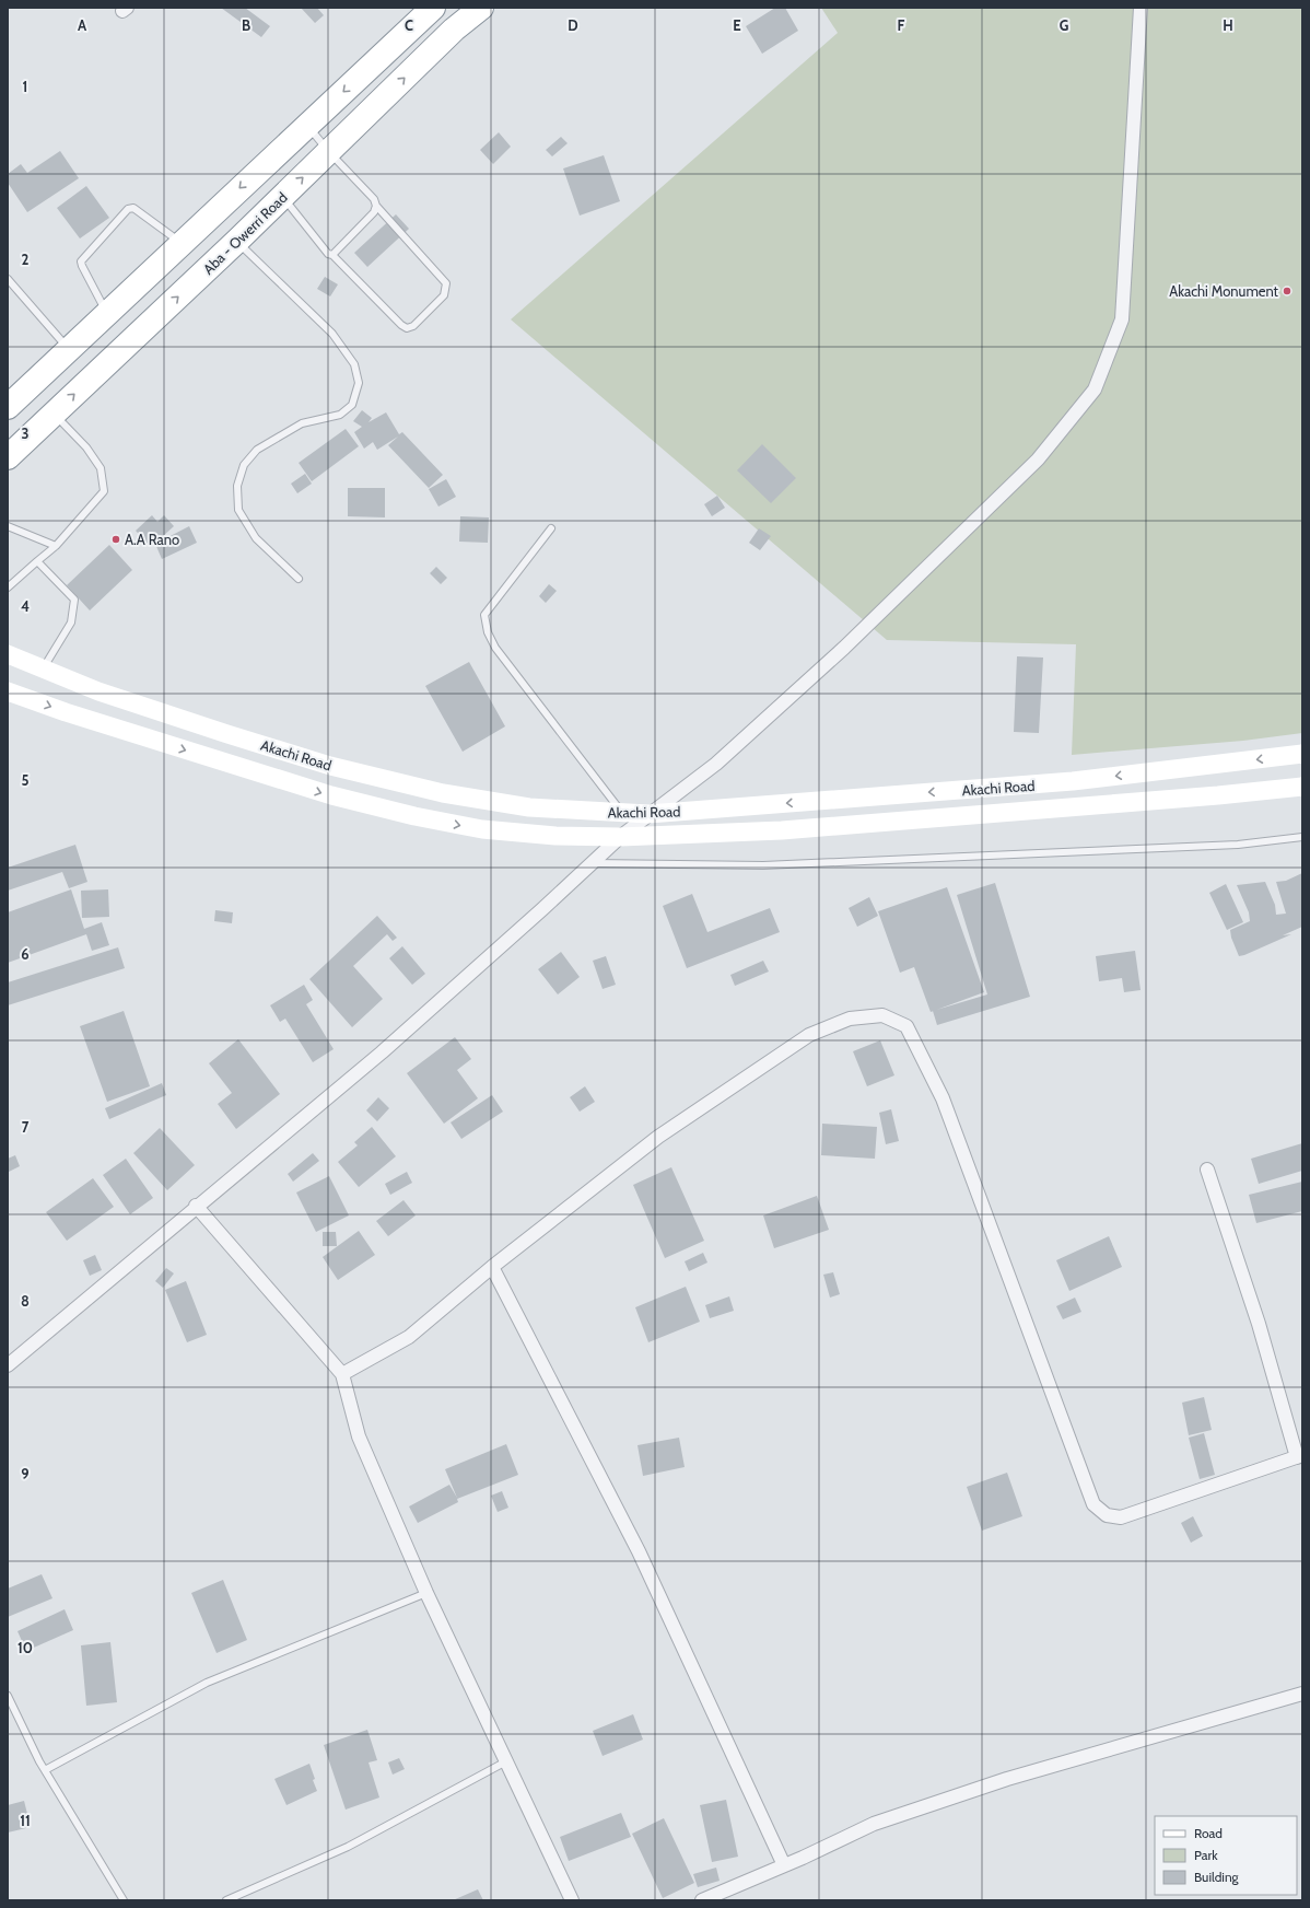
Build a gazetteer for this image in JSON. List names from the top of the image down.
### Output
{
  "streets": {
    "highway": ["Aba - Owerri Road"],
    "main road": ["Akachi Road"]
  },
  "places": ["Akachi Monument", "A.A Rano"],
  "legend": ["Road", "Park", "Building"],
  "grid": {
    "columns": [
      "A",
      "B",
      "C",
      "D",
      "E",
      "F",
      "G",
      "H"
    ],
    "rows": [
      "1",
      "2",
      "3",
      "4",
      "5",
      "6",
      "7",
      "8",
      "9",
      "10",
      "11"
    ]
  }
}
